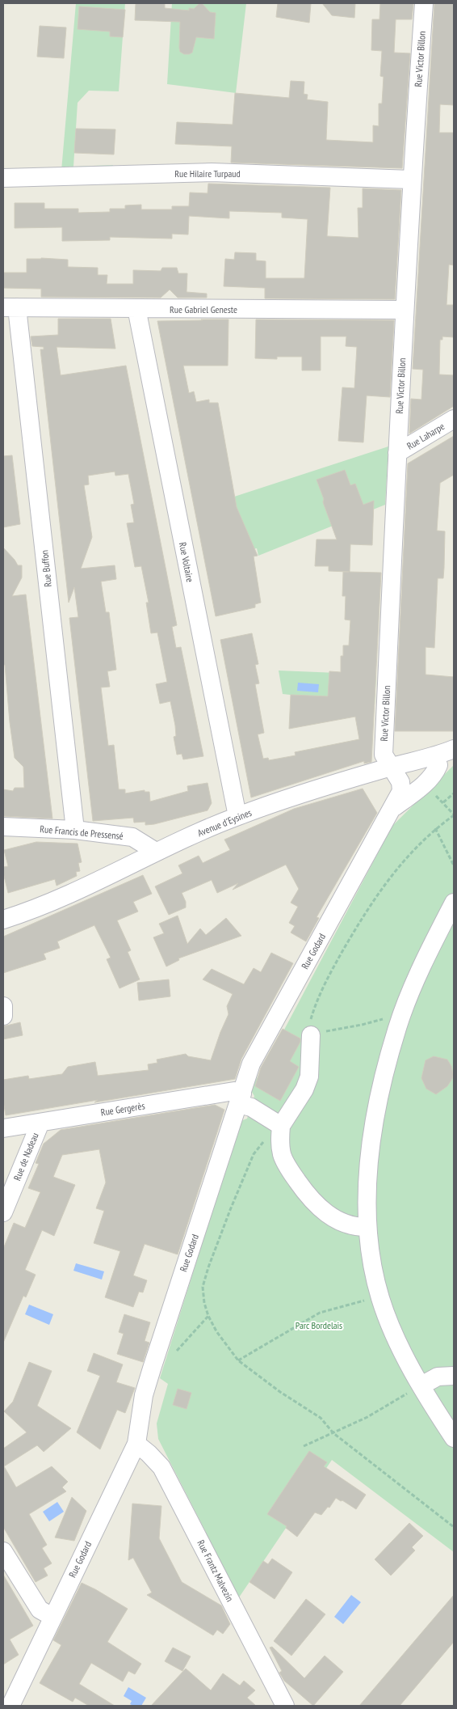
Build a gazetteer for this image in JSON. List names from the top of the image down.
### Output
{
  "streets": {
    "street": [
      "Rue Victor Billon",
      "Rue Hilaire Turpaud",
      "Rue Gabriel Geneste",
      "Rue Laharpe",
      "Rue Voltaire",
      "Rue Buffon",
      "Avenue d'Eysines",
      "Rue Francis de Pressensé",
      "Rue Godard",
      "Rue Gergerès",
      "Rue de Nadeau",
      "Rue Frantz Malvezin"
    ]
  },
  "crossings": [
    ["Rue Victor Billon", "Rue Hilaire Turpaud"],
    ["Rue Victor Billon", "Rue Gabriel Geneste"],
    ["Rue Victor Billon", "Rue Laharpe"],
    ["Rue Victor Billon", "Avenue d'Eysines"],
    ["Rue Victor Billon", "Rue Godard"],
    ["Rue Gabriel Geneste", "Rue Voltaire"],
    ["Rue Gabriel Geneste", "Rue Buffon"],
    ["Rue Voltaire", "Avenue d'Eysines"],
    ["Rue Buffon", "Rue Francis de Pressensé"],
    ["Avenue d'Eysines", "Rue Francis de Pressensé"],
    ["Rue Godard", "Rue Gergerès"],
    ["Rue Godard", "Rue Frantz Malvezin"],
    ["Rue Gergerès", "Rue de Nadeau"]
  ],
  "parks": ["Parc Bordelais"]
}
